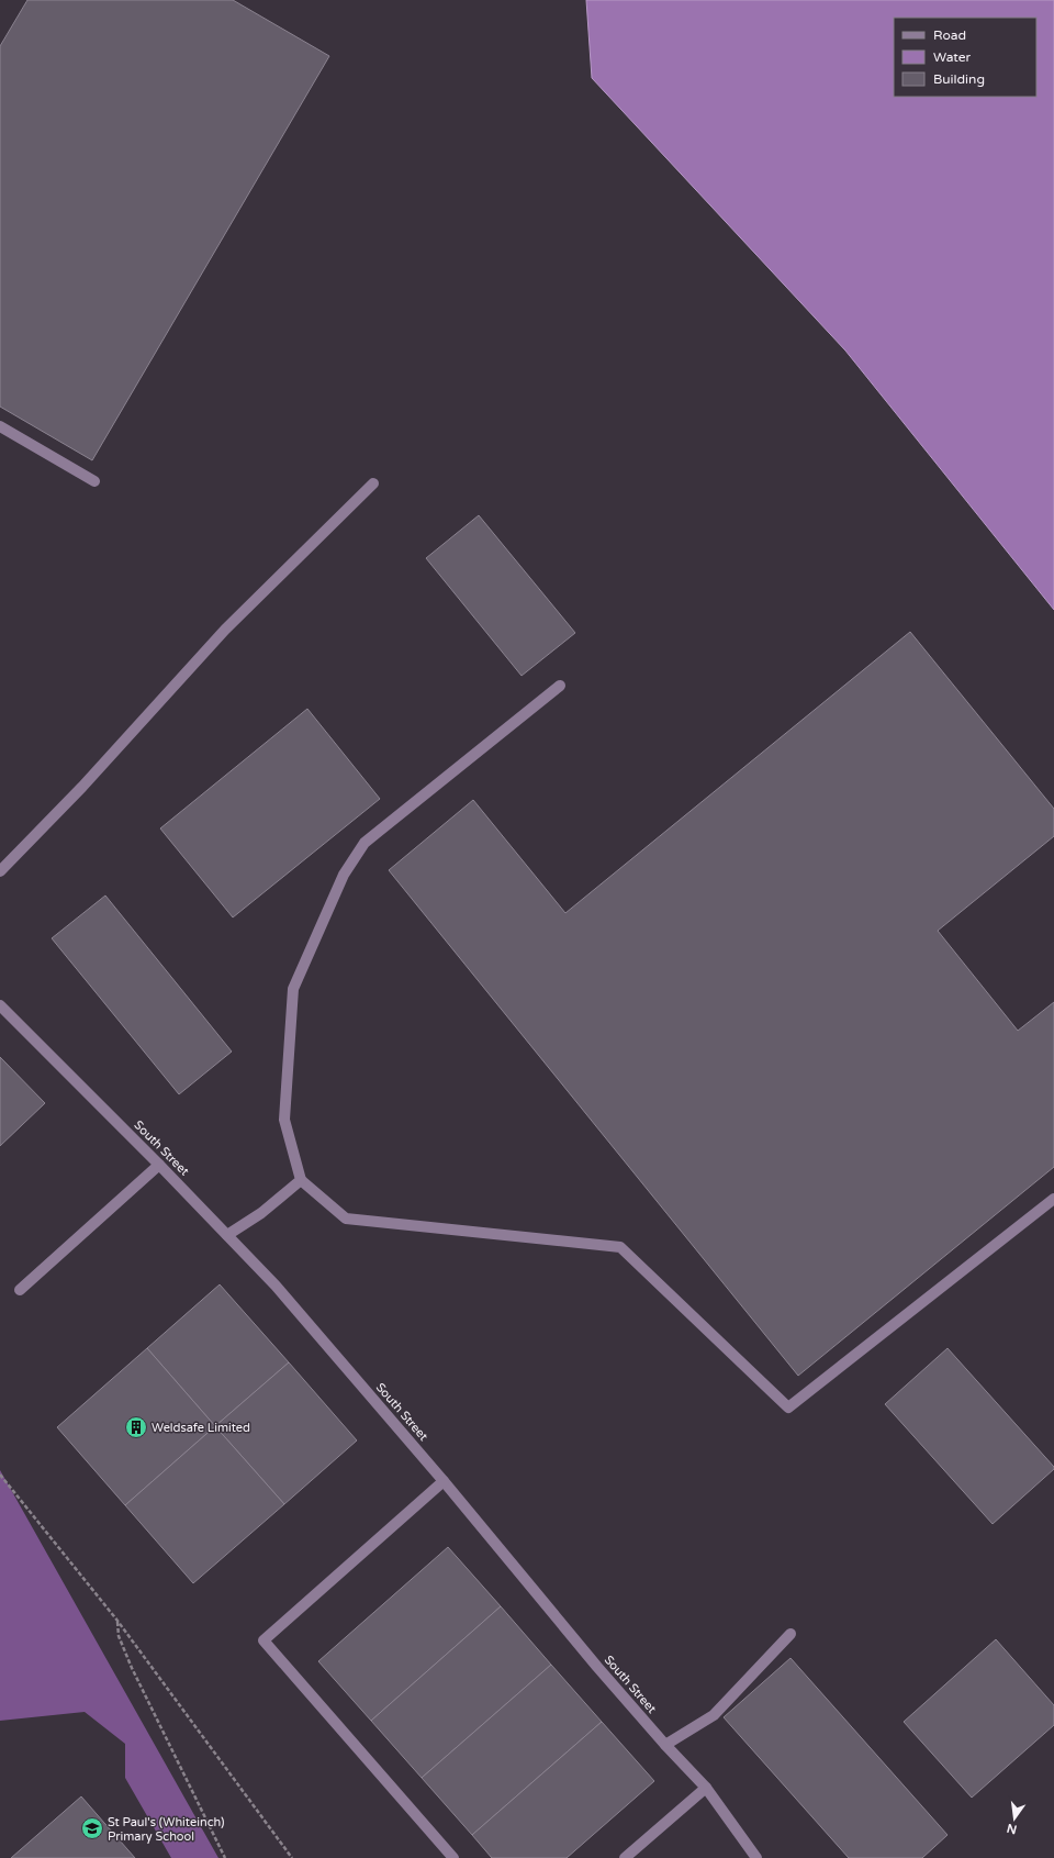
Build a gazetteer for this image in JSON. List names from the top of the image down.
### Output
{
  "streets": {
    "street": ["South Street"]
  },
  "places": {
    "building": ["Weldsafe Limited"],
    "school or university": ["St Paul's (Whiteinch) Primary School"]
  },
  "legend": ["Road", "Water", "Building"],
  "north": "bottom"
}
